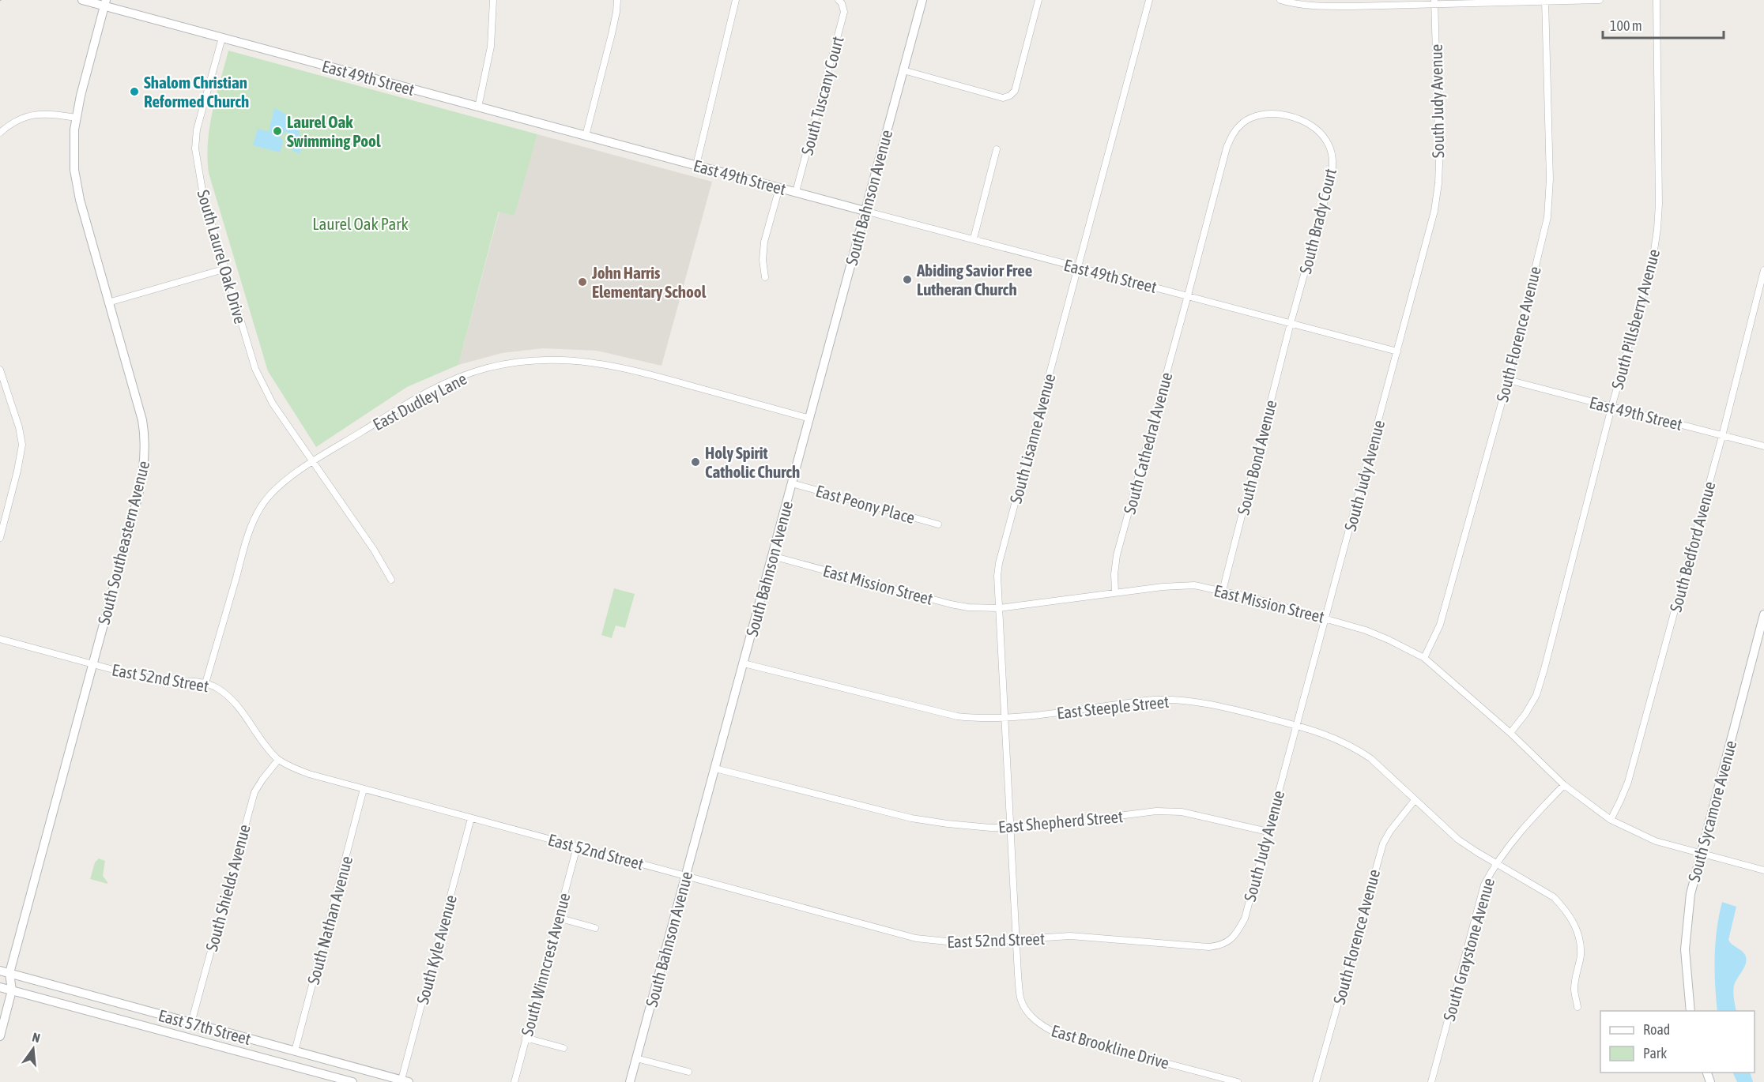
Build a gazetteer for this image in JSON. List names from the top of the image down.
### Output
{
  "streets": {
    "main road": [
      "East 49th Street",
      "South Bahnson Avenue",
      "South Southeastern Avenue",
      "South Sycamore Avenue",
      "East 57th Street"
    ],
    "street": [
      "South Tuscany Court",
      "South Judy Avenue",
      "South Brady Court",
      "South Laurel Oak Drive",
      "South Pillsberry Avenue",
      "South Florence Avenue",
      "East Dudley Lane",
      "South Lisanne Avenue",
      "South Cathedral Avenue",
      "South Bond Avenue",
      "East Peony Place",
      "South Bedford Avenue",
      "East Mission Street",
      "East 52nd Street",
      "East Steeple Street",
      "East Shepherd Street",
      "South Shields Avenue",
      "South Nathan Avenue",
      "South Kyle Avenue",
      "South Graystone Avenue",
      "South Winncrest Avenue",
      "East Brookline Drive"
    ]
  },
  "crossings": [
    ["East 49th Street", "South Tuscany Court"],
    ["East 49th Street", "South Judy Avenue"],
    ["East 49th Street", "South Bahnson Avenue"],
    ["East 49th Street", "South Brady Court"],
    ["East 49th Street", "South Laurel Oak Drive"],
    ["East 49th Street", "South Pillsberry Avenue"],
    ["East 49th Street", "South Florence Avenue"],
    ["East 49th Street", "South Lisanne Avenue"],
    ["East 49th Street", "South Cathedral Avenue"],
    ["East 49th Street", "South Bond Avenue"],
    ["East 49th Street", "South Southeastern Avenue"],
    ["East 49th Street", "South Bedford Avenue"],
    ["South Judy Avenue", "East Mission Street"],
    ["South Judy Avenue", "East 52nd Street"],
    ["South Judy Avenue", "East Steeple Street"],
    ["South Judy Avenue", "East Shepherd Street"],
    ["South Bahnson Avenue", "East Dudley Lane"],
    ["South Bahnson Avenue", "East Peony Place"],
    ["South Bahnson Avenue", "East Mission Street"],
    ["South Bahnson Avenue", "East 52nd Street"],
    ["South Bahnson Avenue", "East Steeple Street"],
    ["South Bahnson Avenue", "East Shepherd Street"],
    ["South Brady Court", "South Cathedral Avenue"],
    ["South Brady Court", "South Bond Avenue"],
    ["South Laurel Oak Drive", "East Dudley Lane"],
    ["South Pillsberry Avenue", "East Mission Street"],
    ["South Florence Avenue", "East Mission Street"],
    ["South Florence Avenue", "East Steeple Street"],
    ["East Dudley Lane", "East 52nd Street"],
    ["South Lisanne Avenue", "East Mission Street"],
    ["South Lisanne Avenue", "East Steeple Street"],
    ["South Lisanne Avenue", "East Shepherd Street"],
    ["South Lisanne Avenue", "East Brookline Drive"],
    ["South Cathedral Avenue", "East Mission Street"],
    ["South Bond Avenue", "East Mission Street"],
    ["South Southeastern Avenue", "East 52nd Street"],
    ["South Southeastern Avenue", "East 57th Street"],
    ["South Bedford Avenue", "East Mission Street"],
    ["East Mission Street", "South Sycamore Avenue"],
    ["East Mission Street", "South Graystone Avenue"],
    ["East 52nd Street", "South Shields Avenue"],
    ["East 52nd Street", "South Nathan Avenue"],
    ["East 52nd Street", "South Kyle Avenue"],
    ["East 52nd Street", "South Winncrest Avenue"],
    ["East 52nd Street", "East Brookline Drive"],
    ["East Steeple Street", "South Graystone Avenue"],
    ["South Shields Avenue", "East 57th Street"],
    ["South Nathan Avenue", "East 57th Street"],
    ["South Kyle Avenue", "East 57th Street"]
  ],
  "parks": ["Laurel Oak Park"],
  "places": [
    "Shalom Christian Reformed Church",
    "Laurel Oak Swimming Pool",
    "Abiding Savior Free Lutheran Church",
    "John Harris Elementary School",
    "Holy Spirit Catholic Church"
  ],
  "legend": ["Road", "Park"],
  "scale_bar": "100 m",
  "north": "top"
}
